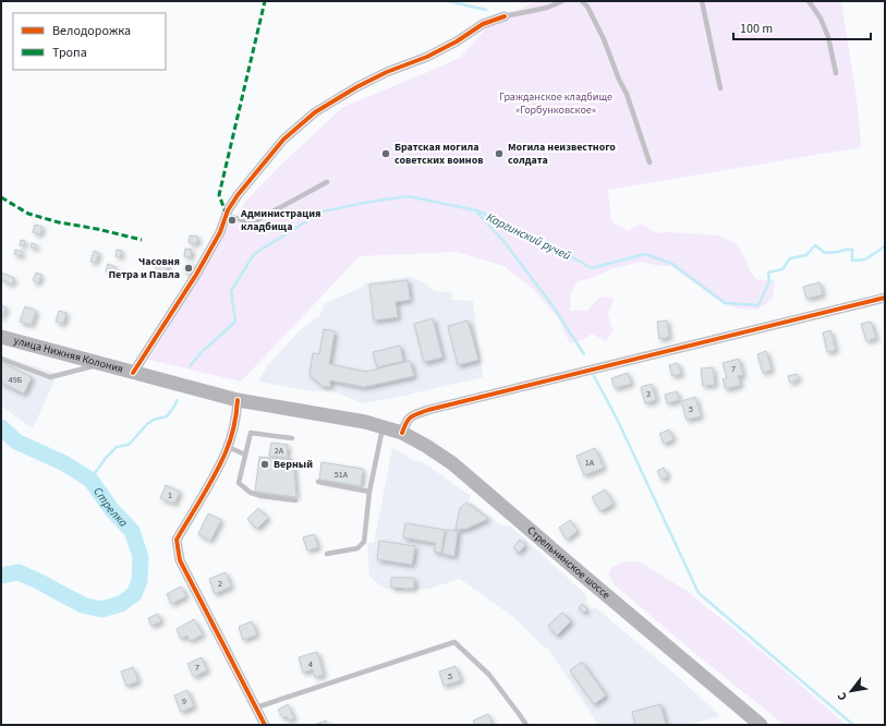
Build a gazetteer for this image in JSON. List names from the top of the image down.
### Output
{
  "streets": {
    "main road": ["улица Нижняя Колония", "Стрельнинское шоссе"]
  },
  "crossings": [
    ["улица Нижняя Колония", "Стрельнинское шоссе"]
  ],
  "water": ["Каргинский ручей", "Стрелка"],
  "parks": ["Гражданское кладбище «Горбунковское»"],
  "places": [
    "Братская могила советских воинов",
    "Могила неизвестного солдата",
    "Администрация кладбища",
    "Часовня Петра и Павла",
    "Верный"
  ],
  "house_numbers": [
    "7",
    "49Б",
    "3",
    "5",
    "2А",
    "1А",
    "51А",
    "1",
    "2",
    "4",
    "7",
    "5",
    "9"
  ],
  "legend": ["Велодорожка", "Тропа"],
  "scale_bar": "100 m",
  "north": "bottom left"
}
